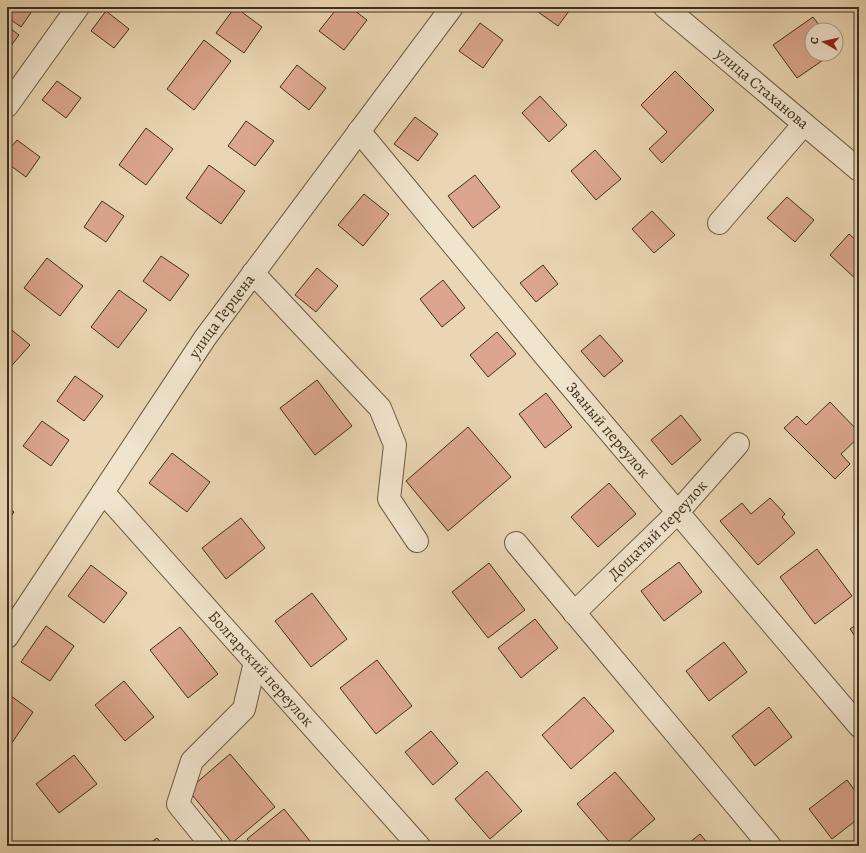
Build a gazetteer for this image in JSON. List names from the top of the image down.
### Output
{
  "streets": {
    "street": [
      "улица Стаханова",
      "улица Герцена",
      "Званый переулок",
      "Дощатый переулок",
      "Болгарский переулок"
    ]
  },
  "crossings": [
    ["улица Герцена", "Званый переулок"],
    ["улица Герцена", "Болгарский переулок"],
    ["Званый переулок", "Дощатый переулок"]
  ],
  "north": "left"
}
